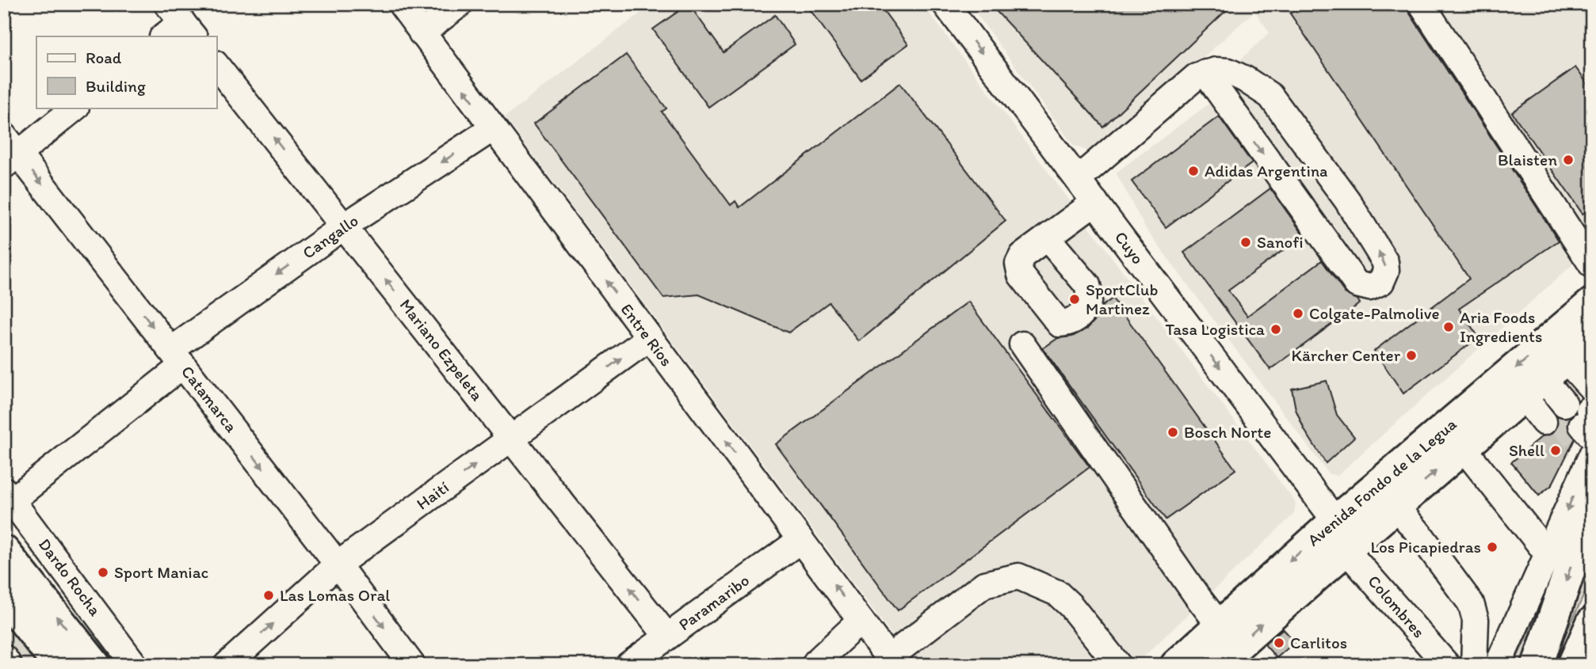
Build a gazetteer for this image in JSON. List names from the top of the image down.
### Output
{
  "streets": {
    "main road": ["Avenida Fondo de la Legua"],
    "street": [
      "Cangallo",
      "Cuyo",
      "Entre Ríos",
      "Mariano Ezpeleta",
      "Catamarca",
      "Haití",
      "Dardo Rocha",
      "Paramaribo",
      "Colombres"
    ]
  },
  "crossings": [
    ["Cangallo", "Entre Ríos"],
    ["Cangallo", "Mariano Ezpeleta"],
    ["Cangallo", "Catamarca"],
    ["Cangallo", "Dardo Rocha"],
    ["Cuyo", "Avenida Fondo de la Legua"],
    ["Cuyo", "Colombres"],
    ["Entre Ríos", "Haití"],
    ["Entre Ríos", "Paramaribo"],
    ["Mariano Ezpeleta", "Haití"],
    ["Mariano Ezpeleta", "Paramaribo"],
    ["Catamarca", "Haití"],
    ["Avenida Fondo de la Legua", "Colombres"]
  ],
  "one_way": [
    "Cangallo",
    "Entre Ríos",
    "Mariano Ezpeleta",
    "Catamarca",
    "Haití"
  ],
  "places": [
    "Blaisten",
    "Adidas Argentina",
    "Sanofi",
    "SportClub Martinez",
    "Colgate-Palmolive",
    "Aria Foods Ingredients",
    "Tasa Logistica",
    "Kärcher Center",
    "Bosch Norte",
    "Shell",
    "Los Picapiedras",
    "Sport Maniac",
    "Las Lomas Oral",
    "Carlitos"
  ],
  "legend": ["Road", "Building"]
}
